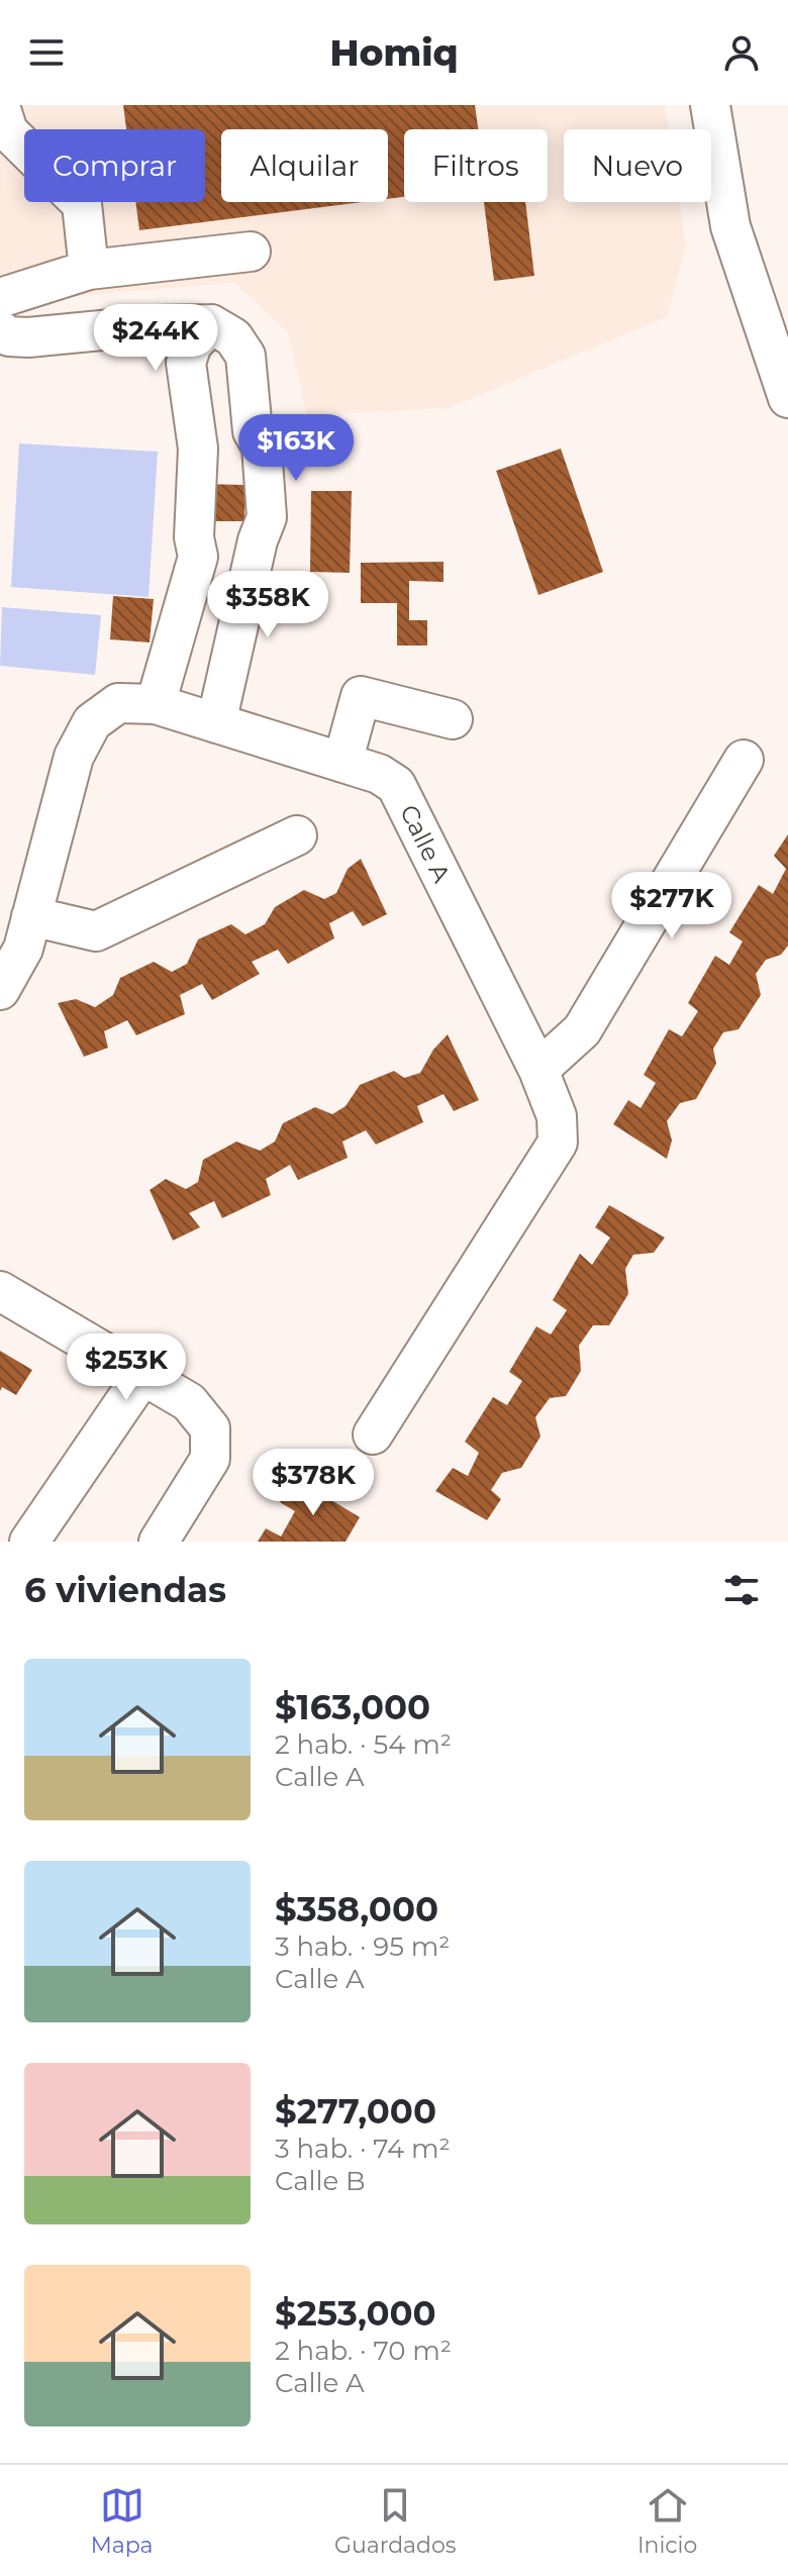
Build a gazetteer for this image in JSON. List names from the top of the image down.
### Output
{
  "streets": {
    "street": ["Calle A"]
  },
  "page": {
    "header": "Homiq",
    "chip": [
      "Comprar",
      "Alquilar",
      "Filtros",
      "Nuevo"
    ],
    "price": [
      "$244K",
      "$163K",
      "$358K",
      "$277K",
      "$253K",
      "$378K"
    ],
    "heading": "6 viviendas",
    "list": [
      {
        "name": "$163,000",
        "note": "2 hab. · 54 m² · Calle A"
      },
      {
        "name": "$358,000",
        "note": "3 hab. · 95 m² · Calle A"
      },
      {
        "name": "$277,000",
        "note": "3 hab. · 74 m² · Calle B"
      },
      {
        "name": "$253,000",
        "note": "2 hab. · 70 m² · Calle A"
      }
    ],
    "tabs": ["Mapa", "Guardados", "Inicio"]
  }
}
